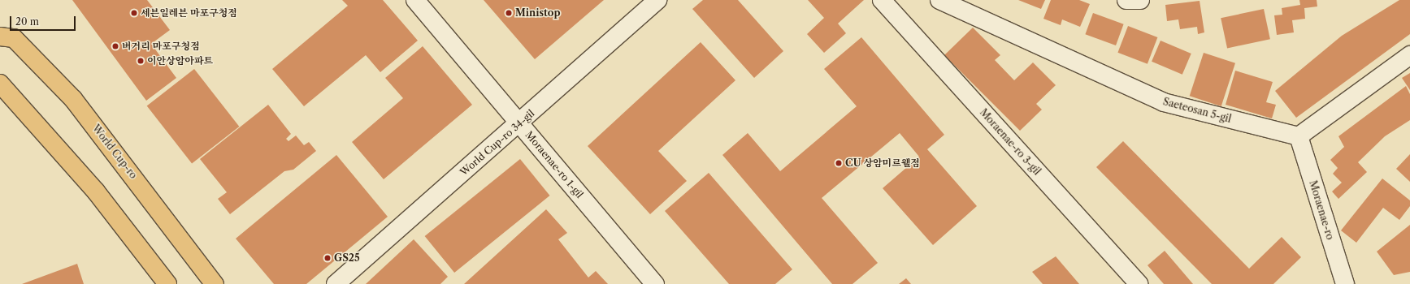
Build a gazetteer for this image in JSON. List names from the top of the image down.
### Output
{
  "streets": {
    "main road": ["World Cup-ro"],
    "street": [
      "Saeteosan 5-gil",
      "Moraenae-ro 3-gil",
      "World Cup-ro 34-gil",
      "Moraenae-ro 1-gil",
      "Moraenae-ro"
    ]
  },
  "crossings": [
    ["Saeteosan 5-gil", "Moraenae-ro"],
    ["World Cup-ro 34-gil", "Moraenae-ro 1-gil"]
  ],
  "places": [
    "세븐일레븐 마포구청점",
    "Ministop",
    "버거리 마포구청점",
    "이안상암아파트",
    "CU 상암미르웰점",
    "GS25"
  ],
  "scale_bar": "20 m"
}
